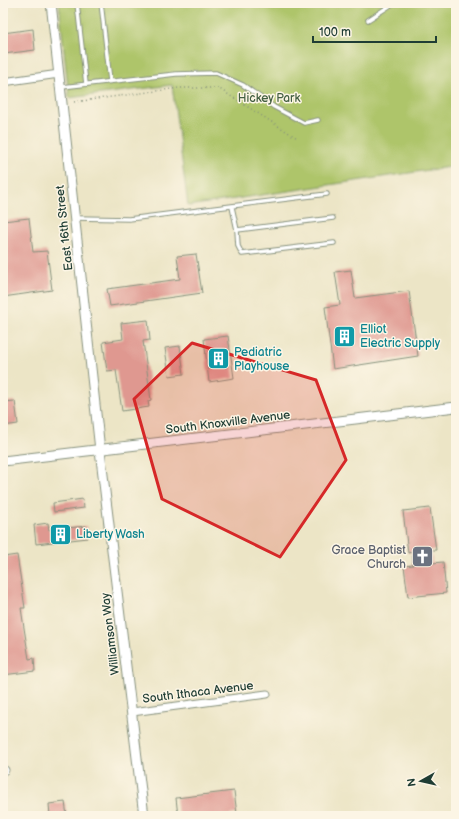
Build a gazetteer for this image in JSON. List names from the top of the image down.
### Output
{
  "streets": {
    "street": [
      "East 16th Street",
      "South Knoxville Avenue",
      "Williamson Way",
      "South Ithaca Avenue"
    ]
  },
  "crossings": [
    ["East 16th Street", "South Knoxville Avenue"],
    ["East 16th Street", "Williamson Way"],
    ["South Knoxville Avenue", "Williamson Way"],
    ["Williamson Way", "South Ithaca Avenue"]
  ],
  "parks": ["Hickey Park"],
  "places": {
    "building": ["Elliot Electric Supply", "Pediatric Playhouse", "Liberty Wash"],
    "church": ["Grace Baptist Church"]
  },
  "scale_bar": "100 m",
  "north": "left"
}
